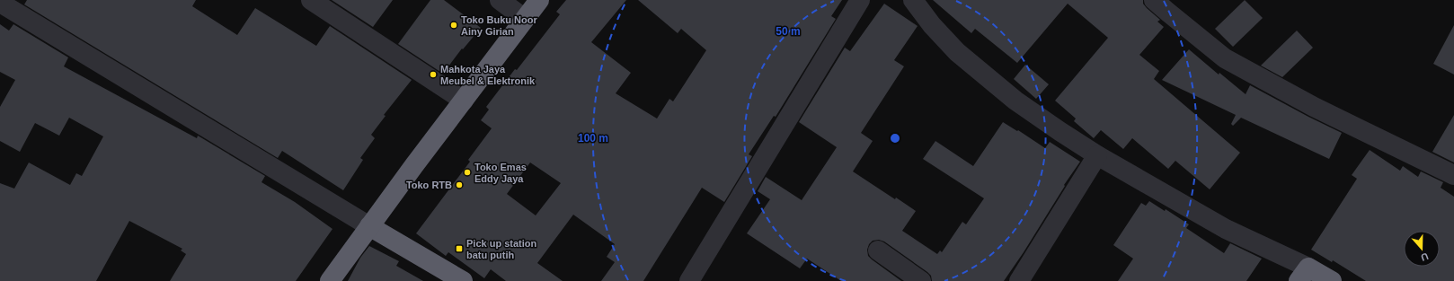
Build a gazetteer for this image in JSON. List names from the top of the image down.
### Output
{
  "places": {
    "other": [
      "Toko Buku Noor Ainy Girian",
      "Mahkota Jaya Meubel & Elektronik",
      "Toko Emas Eddy Jaya",
      "Toko RTB"
    ],
    "transit": ["Pick up station batu putih"]
  },
  "north": "bottom",
  "rings": ["50 m", "100 m"]
}
